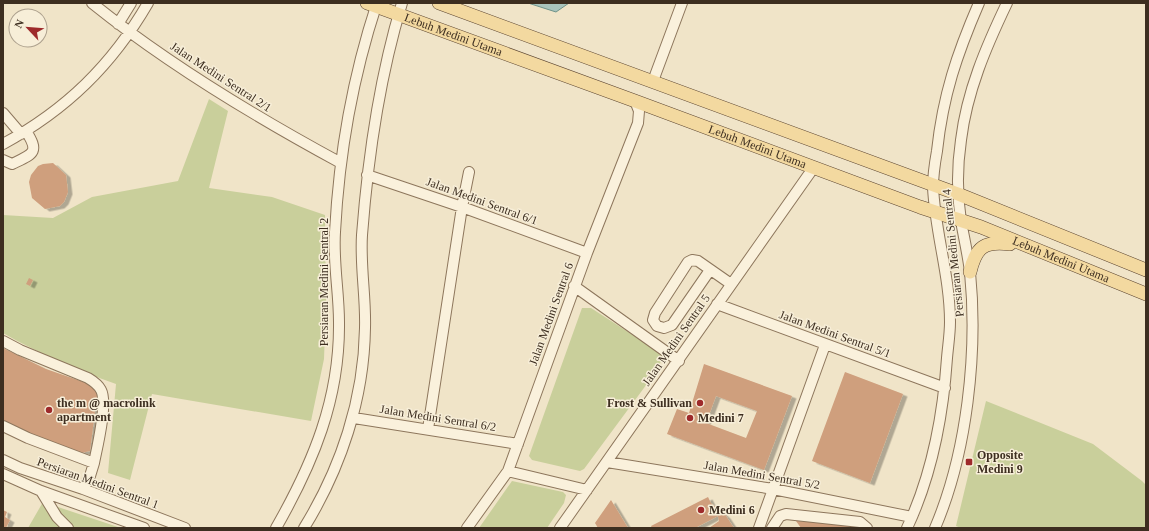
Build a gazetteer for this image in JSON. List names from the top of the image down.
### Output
{
  "streets": {
    "main road": ["Lebuh Medini Utama"],
    "street": [
      "Jalan Medini Sentral 2/1",
      "Jalan Medini Sentral 6/1",
      "Persiaran Medini Sentral 4",
      "Persiaran Medini Sentral 2",
      "Jalan Medini Sentral 6",
      "Jalan Medini Sentral 5/1",
      "Jalan Medini Sentral 5",
      "Jalan Medini Sentral 6/2",
      "Jalan Medini Sentral 5/2",
      "Persiaran Medini Sentral 1"
    ]
  },
  "crossings": [
    ["Lebuh Medini Utama", "Persiaran Medini Sentral 4"],
    ["Lebuh Medini Utama", "Persiaran Medini Sentral 2"],
    ["Lebuh Medini Utama", "Jalan Medini Sentral 6"],
    ["Lebuh Medini Utama", "Jalan Medini Sentral 5"],
    ["Jalan Medini Sentral 2/1", "Persiaran Medini Sentral 2"],
    ["Jalan Medini Sentral 6/1", "Jalan Medini Sentral 6"],
    ["Persiaran Medini Sentral 4", "Jalan Medini Sentral 5/1"],
    ["Persiaran Medini Sentral 4", "Jalan Medini Sentral 5/2"],
    ["Jalan Medini Sentral 6", "Jalan Medini Sentral 6/2"],
    ["Jalan Medini Sentral 5/1", "Jalan Medini Sentral 5"],
    ["Jalan Medini Sentral 5", "Jalan Medini Sentral 5/2"]
  ],
  "places": {
    "other": [
      "Frost & Sullivan",
      "the m @ macrolink apartment",
      "Medini 7",
      "Medini 6"
    ],
    "transit": ["Opposite Medini 9"]
  },
  "north": "top left"
}
